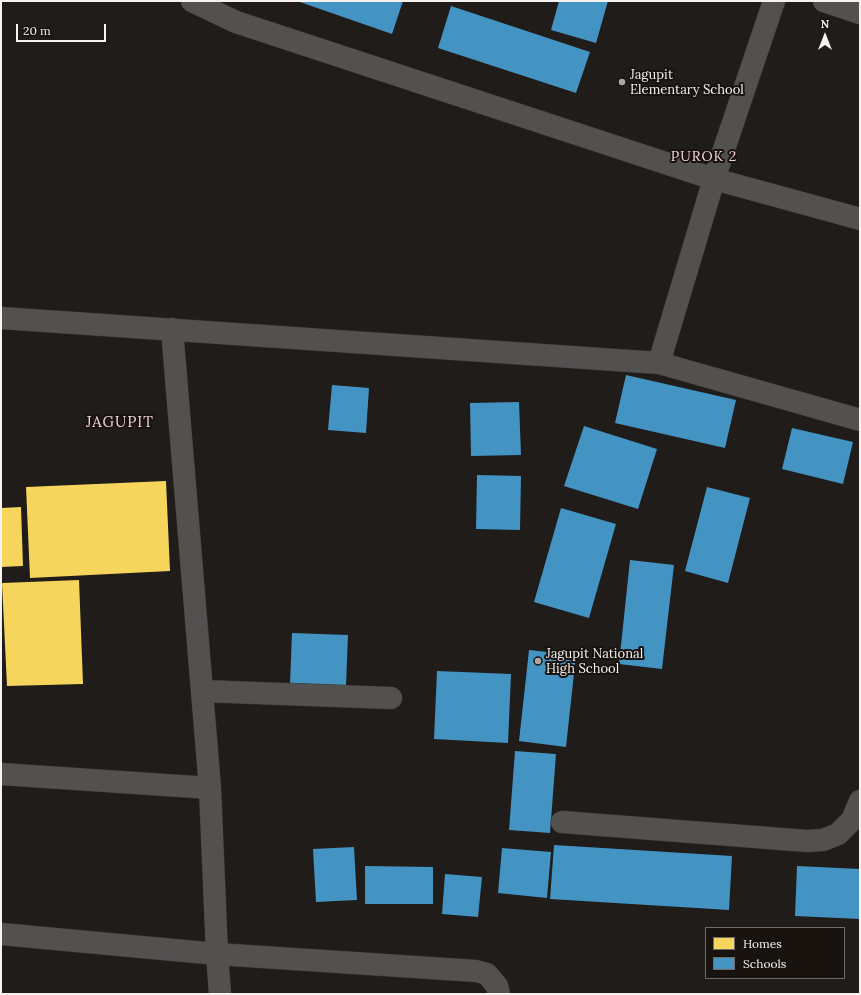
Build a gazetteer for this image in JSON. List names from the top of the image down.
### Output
{
  "districts": ["PUROK 2", "JAGUPIT"],
  "places": ["Jagupit Elementary School", "Jagupit National High School"],
  "legend": ["Homes", "Schools"],
  "scale_bar": "20 m",
  "north": "top"
}
